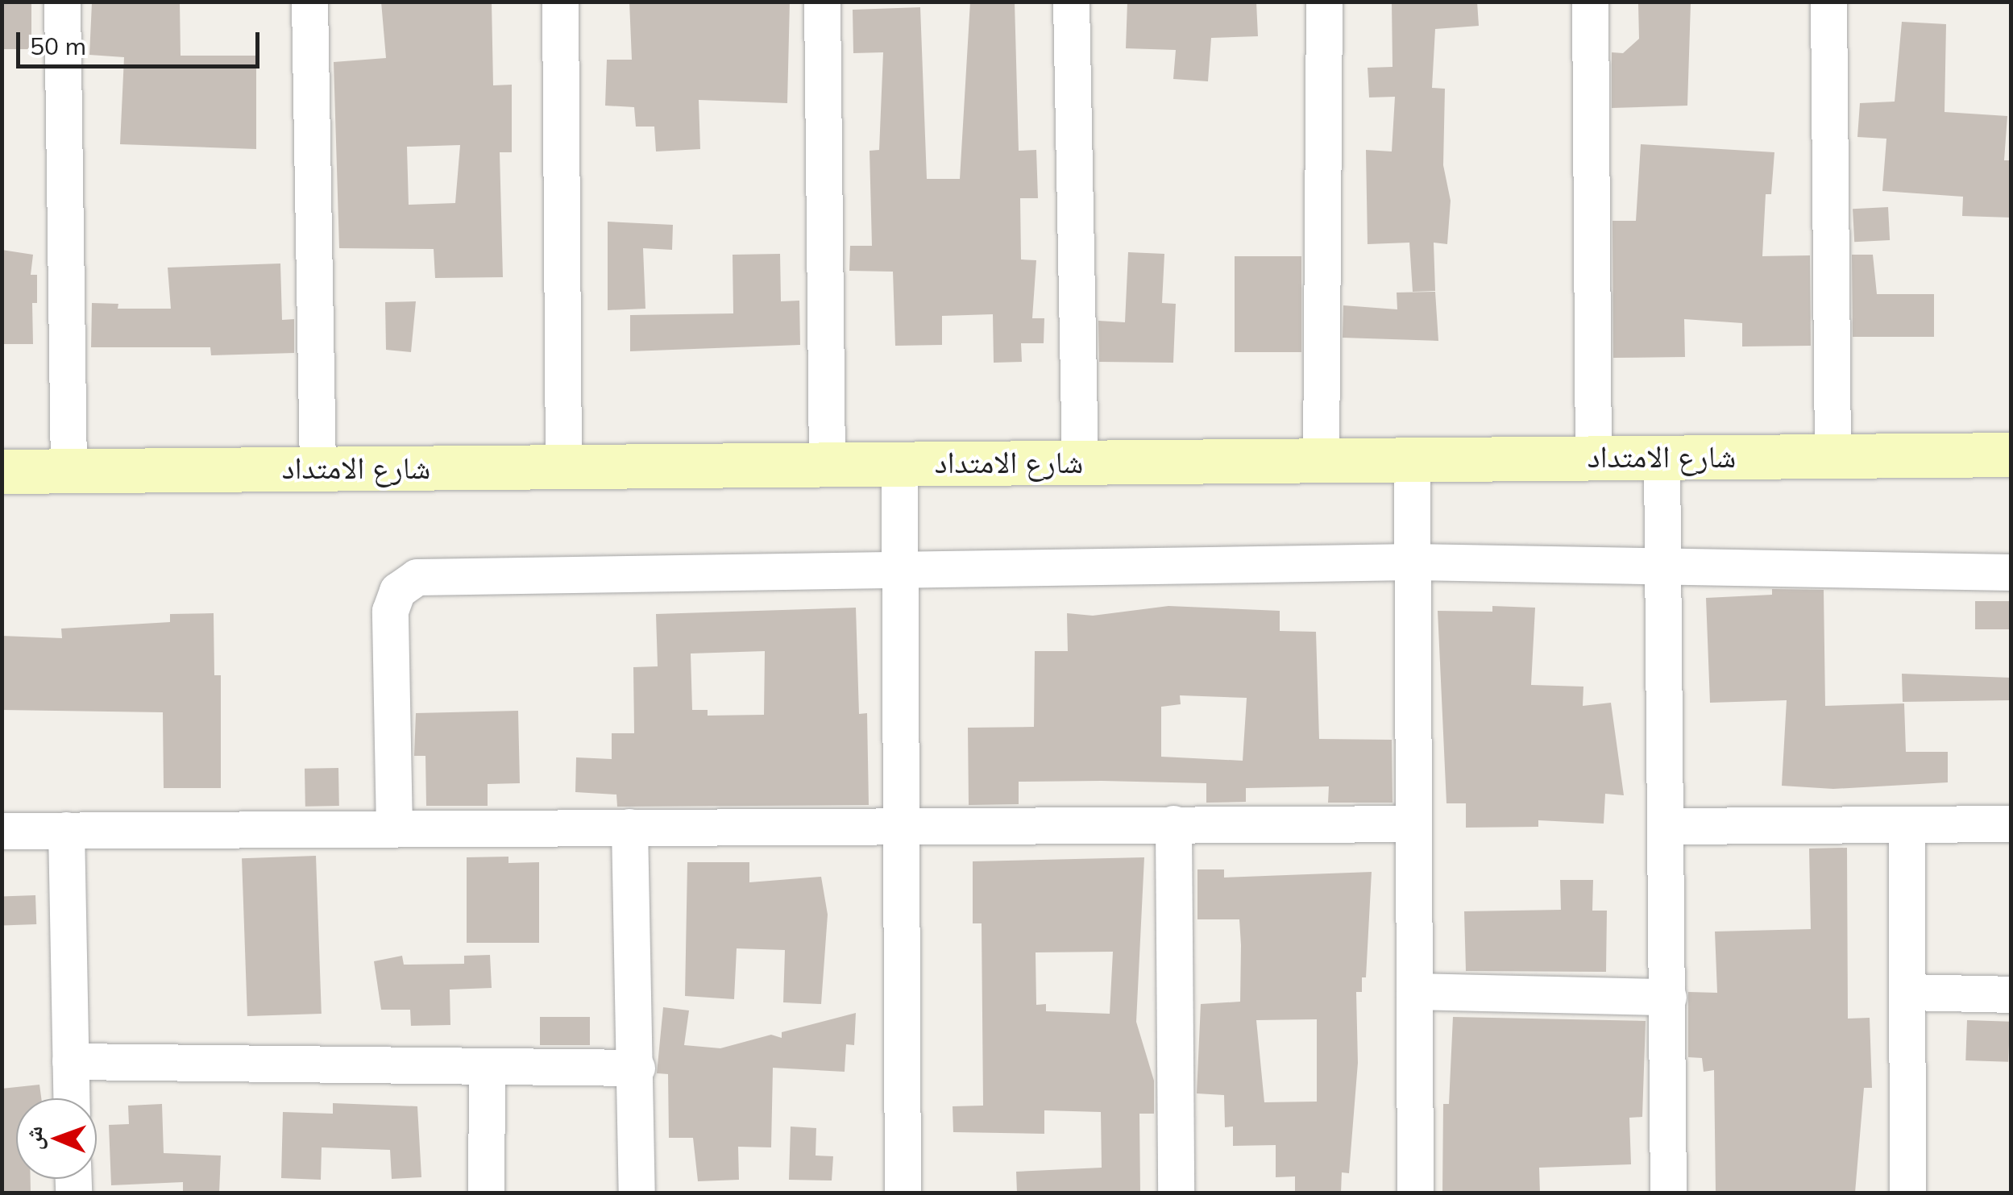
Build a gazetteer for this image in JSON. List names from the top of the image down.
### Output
{
  "streets": {
    "street": ["شارع الامتداد"]
  },
  "scale_bar": "50 m",
  "north": "left"
}
